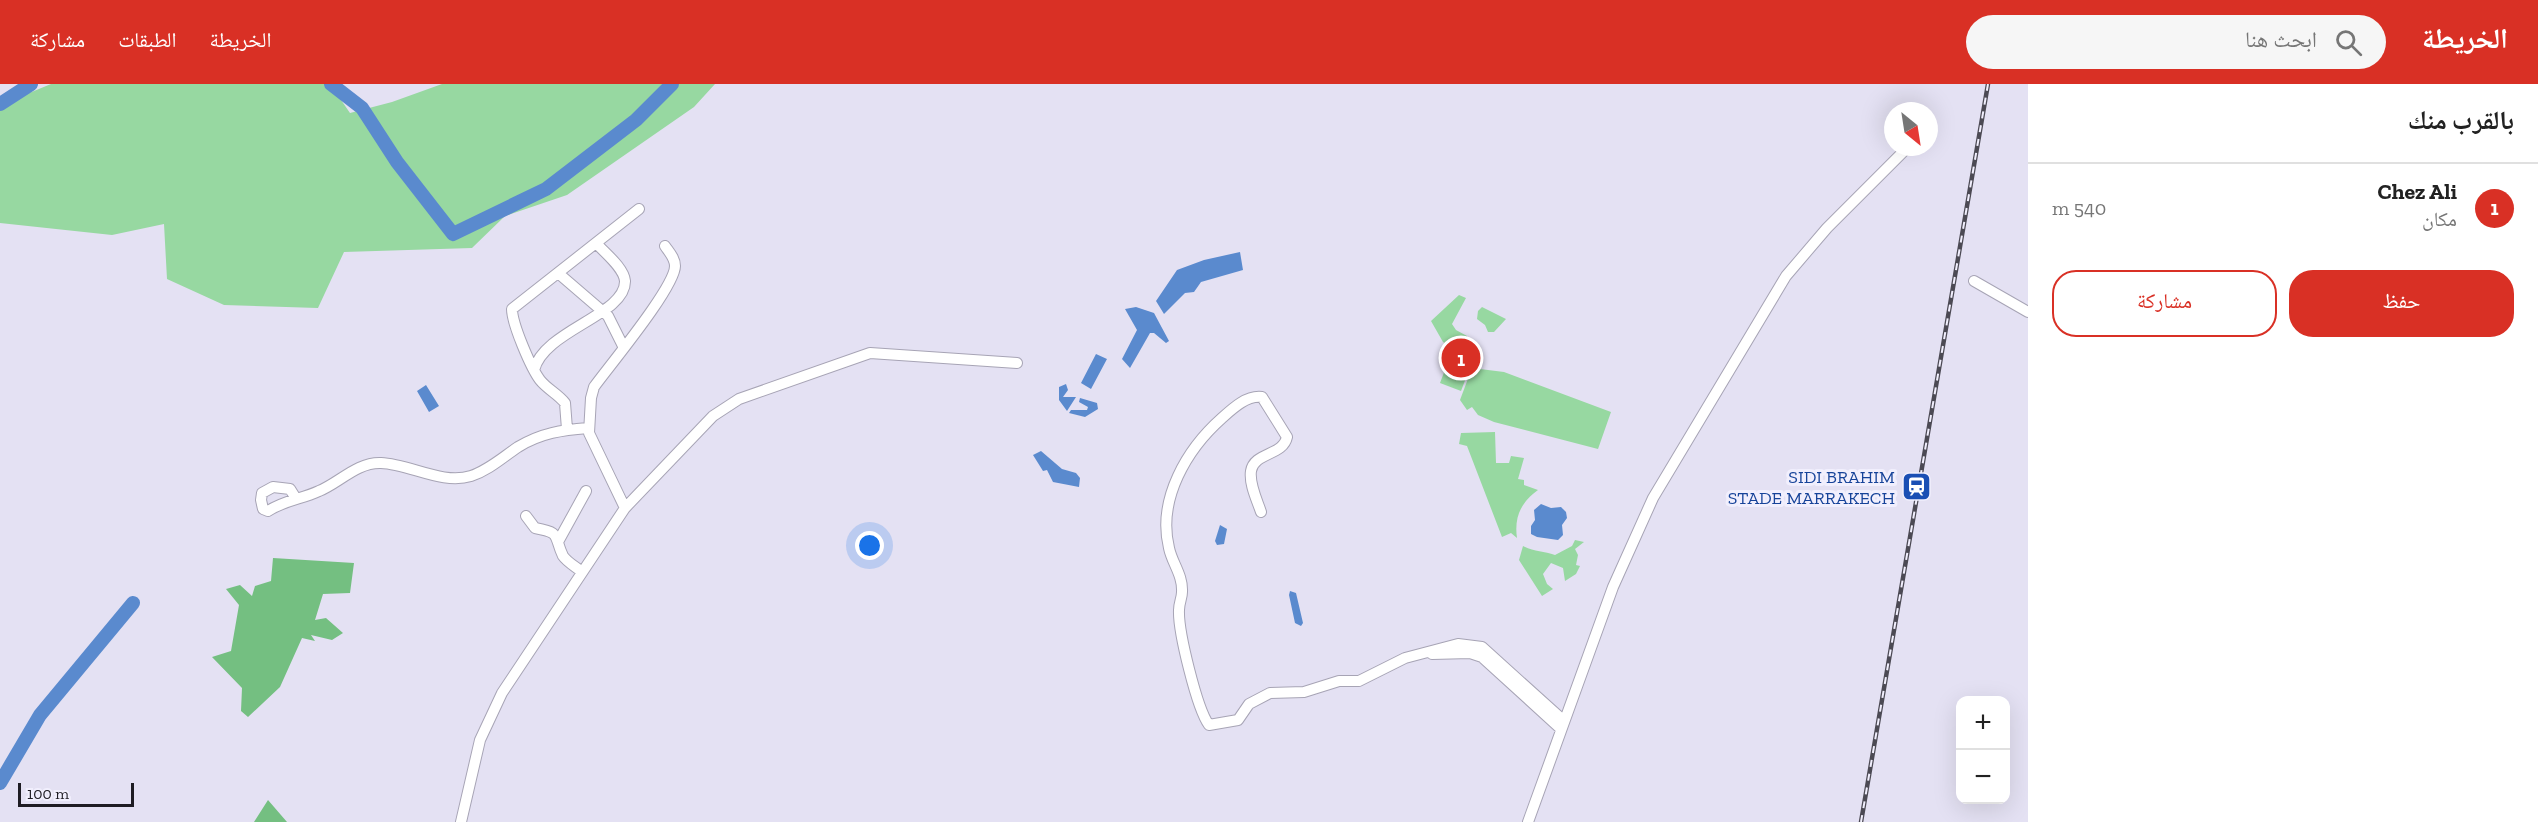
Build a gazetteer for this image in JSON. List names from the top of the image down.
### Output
{
  "places": {
    "station": ["SIDI BRAHIM STADE MARRAKECH"]
  },
  "scale_bar": "100 m",
  "north": "bottom right",
  "page": {
    "header": "الخريطة",
    "search": "ابحث هنا",
    "nav": ["الخريطة", "الطبقات", "مشاركة"],
    "heading": "بالقرب منك",
    "list": [
      {
        "mark": "1",
        "name": "Chez Ali",
        "note": "مكان",
        "value": "540 m"
      }
    ],
    "buttons": ["حفظ", "مشاركة"],
    "pins": "1",
    "map_buttons": ["+", "−"],
    "scale": "100 m"
  }
}
